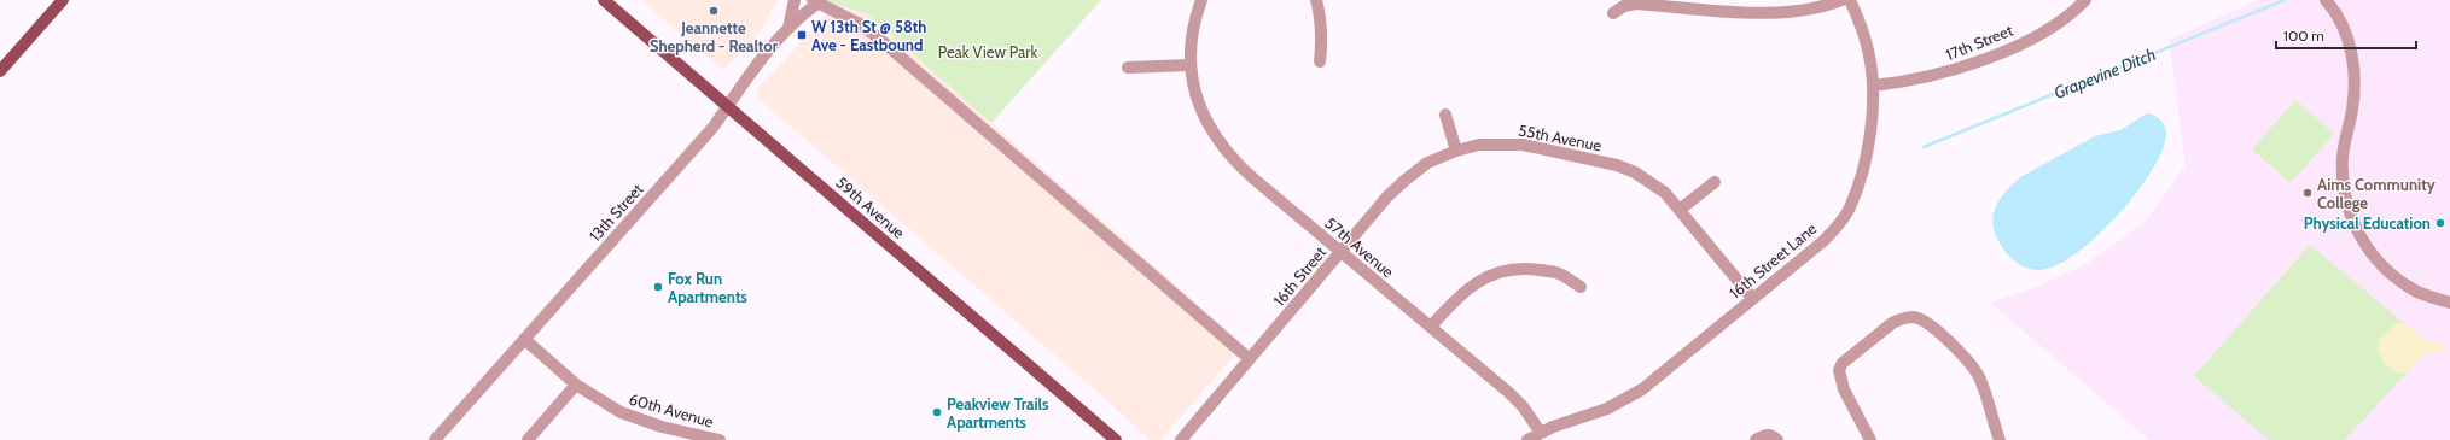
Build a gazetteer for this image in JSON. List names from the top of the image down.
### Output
{
  "streets": {
    "main road": ["59th Avenue"],
    "street": [
      "17th Street",
      "55th Avenue",
      "13th Street",
      "57th Avenue",
      "16th Street Lane",
      "16th Street",
      "60th Avenue"
    ]
  },
  "crossings": [
    ["17th Street", "16th Street Lane"],
    ["55th Avenue", "16th Street Lane"],
    ["55th Avenue", "16th Street"],
    ["59th Avenue", "13th Street"],
    ["13th Street", "60th Avenue"],
    ["57th Avenue", "16th Street Lane"],
    ["57th Avenue", "16th Street"]
  ],
  "water": ["Grapevine Ditch"],
  "parks": ["Peak View Park"],
  "places": {
    "other": [
      "Jeannette Shepherd - Realtor",
      "Aims Community College",
      "Physical Education",
      "Fox Run Apartments",
      "Peakview Trails Apartments"
    ],
    "transit": ["W 13th St @ 58th Ave - Eastbound"]
  },
  "scale_bar": "100 m"
}
